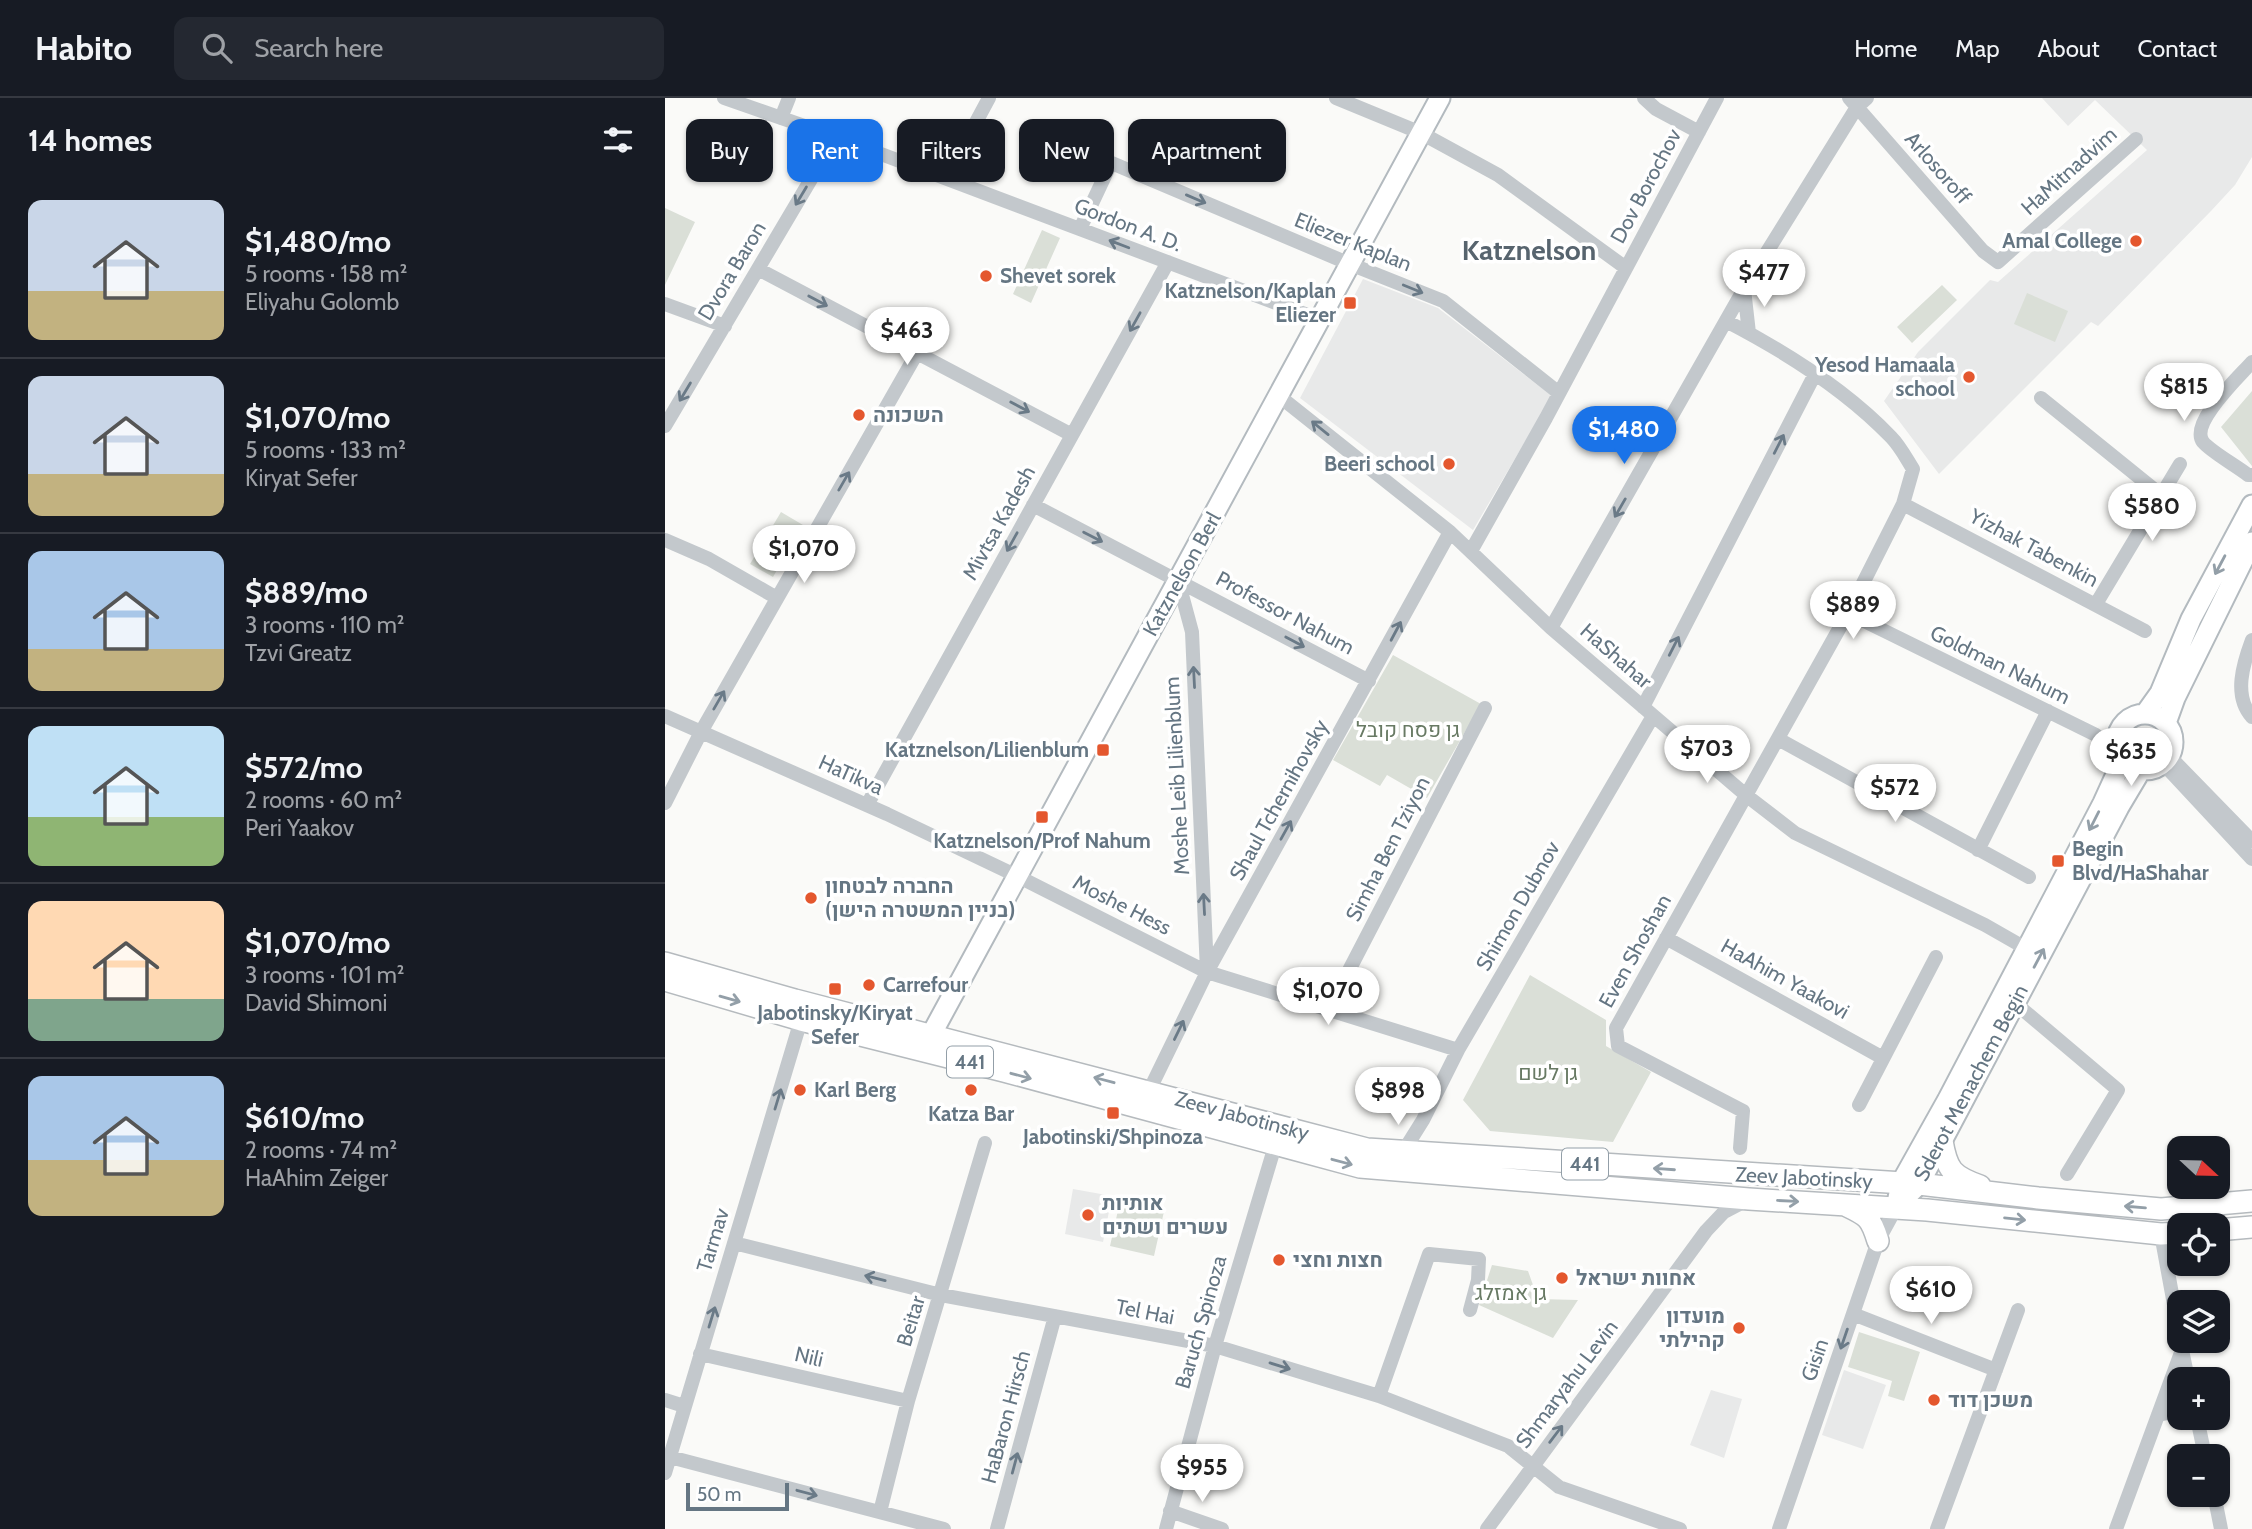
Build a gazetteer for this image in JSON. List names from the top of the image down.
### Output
{
  "streets": {
    "main road": ["441", "Zeev Jabotinsky"],
    "street": [
      "Arlosoroff",
      "HaMitnadvim",
      "Dov Borochov",
      "Gordon A. D.",
      "Eliezer Kaplan",
      "Dvora Baron",
      "Mivtsa Kadesh",
      "Yizhak Tabenkin",
      "Katznelson Berl",
      "Professor Nahum",
      "HaShahar",
      "Goldman Nahum",
      "HaTikva",
      "Moshe Leib Lilienblum",
      "Shaul Tchernihovsky",
      "Simha Ben Tziyon",
      "Moshe Hess",
      "Shimon Dubnov",
      "Even Shoshan",
      "HaAhim Yaakovi",
      "Sderot Menachem Begin",
      "Tarmav",
      "Tel Hai",
      "Beitar",
      "Baruch Spinoza",
      "Nili",
      "Gisin",
      "Shmaryahu Levin",
      "HaBaron Hirsch"
    ]
  },
  "crossings": [
    ["Arlosoroff", "HaMitnadvim"],
    ["Dov Borochov", "Eliezer Kaplan"],
    ["Dov Borochov", "HaShahar"],
    ["Gordon A. D.", "Mivtsa Kadesh"],
    ["Gordon A. D.", "Katznelson Berl"],
    ["Eliezer Kaplan", "Katznelson Berl"],
    ["Mivtsa Kadesh", "Professor Nahum"],
    ["Mivtsa Kadesh", "HaTikva"],
    ["Yizhak Tabenkin", "Even Shoshan"],
    ["Katznelson Berl", "Professor Nahum"],
    ["Katznelson Berl", "HaShahar"],
    ["Katznelson Berl", "HaTikva"],
    ["Katznelson Berl", "Moshe Leib Lilienblum"],
    ["Katznelson Berl", "Moshe Hess"],
    ["Katznelson Berl", "Zeev Jabotinsky"],
    ["Professor Nahum", "Moshe Leib Lilienblum"],
    ["Professor Nahum", "Shaul Tchernihovsky"],
    ["HaShahar", "Shaul Tchernihovsky"],
    ["HaShahar", "Shimon Dubnov"],
    ["HaShahar", "Even Shoshan"],
    ["HaShahar", "Sderot Menachem Begin"],
    ["Goldman Nahum", "Even Shoshan"],
    ["HaTikva", "Moshe Hess"],
    ["Moshe Leib Lilienblum", "Shaul Tchernihovsky"],
    ["Moshe Leib Lilienblum", "Moshe Hess"],
    ["Shaul Tchernihovsky", "Moshe Hess"],
    ["Shaul Tchernihovsky", "Zeev Jabotinsky"],
    ["Simha Ben Tziyon", "Moshe Hess"],
    ["Moshe Hess", "Shimon Dubnov"],
    ["Shimon Dubnov", "Even Shoshan"],
    ["Shimon Dubnov", "Zeev Jabotinsky"],
    ["Even Shoshan", "HaAhim Yaakovi"],
    ["Sderot Menachem Begin", "Zeev Jabotinsky"],
    ["Sderot Menachem Begin", "Gisin"],
    ["Zeev Jabotinsky", "Tarmav"],
    ["Zeev Jabotinsky", "Baruch Spinoza"],
    ["Zeev Jabotinsky", "Gisin"],
    ["Zeev Jabotinsky", "Shmaryahu Levin"],
    ["Tarmav", "Tel Hai"],
    ["Tarmav", "Nili"],
    ["Tel Hai", "Beitar"],
    ["Tel Hai", "Baruch Spinoza"],
    ["Tel Hai", "Shmaryahu Levin"],
    ["Tel Hai", "HaBaron Hirsch"],
    ["Beitar", "Nili"]
  ],
  "one_way": [
    "Eliezer Kaplan",
    "Dvora Baron",
    "Mivtsa Kadesh",
    "Professor Nahum",
    "Moshe Leib Lilienblum",
    "Shaul Tchernihovsky",
    "Tarmav",
    "Gisin",
    "Shmaryahu Levin",
    "HaBaron Hirsch"
  ],
  "districts": ["Katznelson"],
  "parks": ["גן פסח קובל", "גן לשם", "גן אמזלג"],
  "places": {
    "other": [
      "Amal College",
      "Shevet sorek",
      "Yesod Hamaala school",
      "השכונה",
      "Beeri school",
      "החברה לבטחון (בניין המשטרה הישן)",
      "Carrefour",
      "Karl Berg",
      "Katza Bar",
      "אותיות עשרים ושתים",
      "חצות וחצי",
      "אחוות ישראל",
      "מועדון קהילתי",
      "משכן דוד"
    ],
    "transit": [
      "Katznelson/Kaplan Eliezer",
      "Katznelson/Lilienblum",
      "Katznelson/Prof Nahum",
      "Begin Blvd/HaShahar",
      "Jabotinsky/Kiryat Sefer",
      "Jabotinski/Shpinoza"
    ]
  },
  "scale_bar": "50 m",
  "north": "right",
  "page": {
    "header": "Habito",
    "search": "Search here",
    "nav": [
      "Home",
      "Map",
      "About",
      "Contact"
    ],
    "heading": "14 homes",
    "chip": [
      "Buy",
      "Rent",
      "Filters",
      "New",
      "Apartment"
    ],
    "list": [
      {
        "name": "$1,480/mo",
        "note": "5 rooms · 158 m² · Eliyahu Golomb"
      },
      {
        "name": "$1,070/mo",
        "note": "5 rooms · 133 m² · Kiryat Sefer"
      },
      {
        "name": "$889/mo",
        "note": "3 rooms · 110 m² · Tzvi Greatz"
      },
      {
        "name": "$572/mo",
        "note": "2 rooms · 60 m² · Peri Yaakov"
      },
      {
        "name": "$1,070/mo",
        "note": "3 rooms · 101 m² · David Shimoni"
      },
      {
        "name": "$610/mo",
        "note": "2 rooms · 74 m² · HaAhim Zeiger"
      }
    ],
    "price": [
      "$477",
      "$463",
      "$815",
      "$1,480",
      "$580",
      "$1,070",
      "$889",
      "$703",
      "$635",
      "$572",
      "$1,070",
      "$898",
      "$610",
      "$955"
    ],
    "map_buttons": ["+", "−"],
    "scale": "50 m"
  }
}
